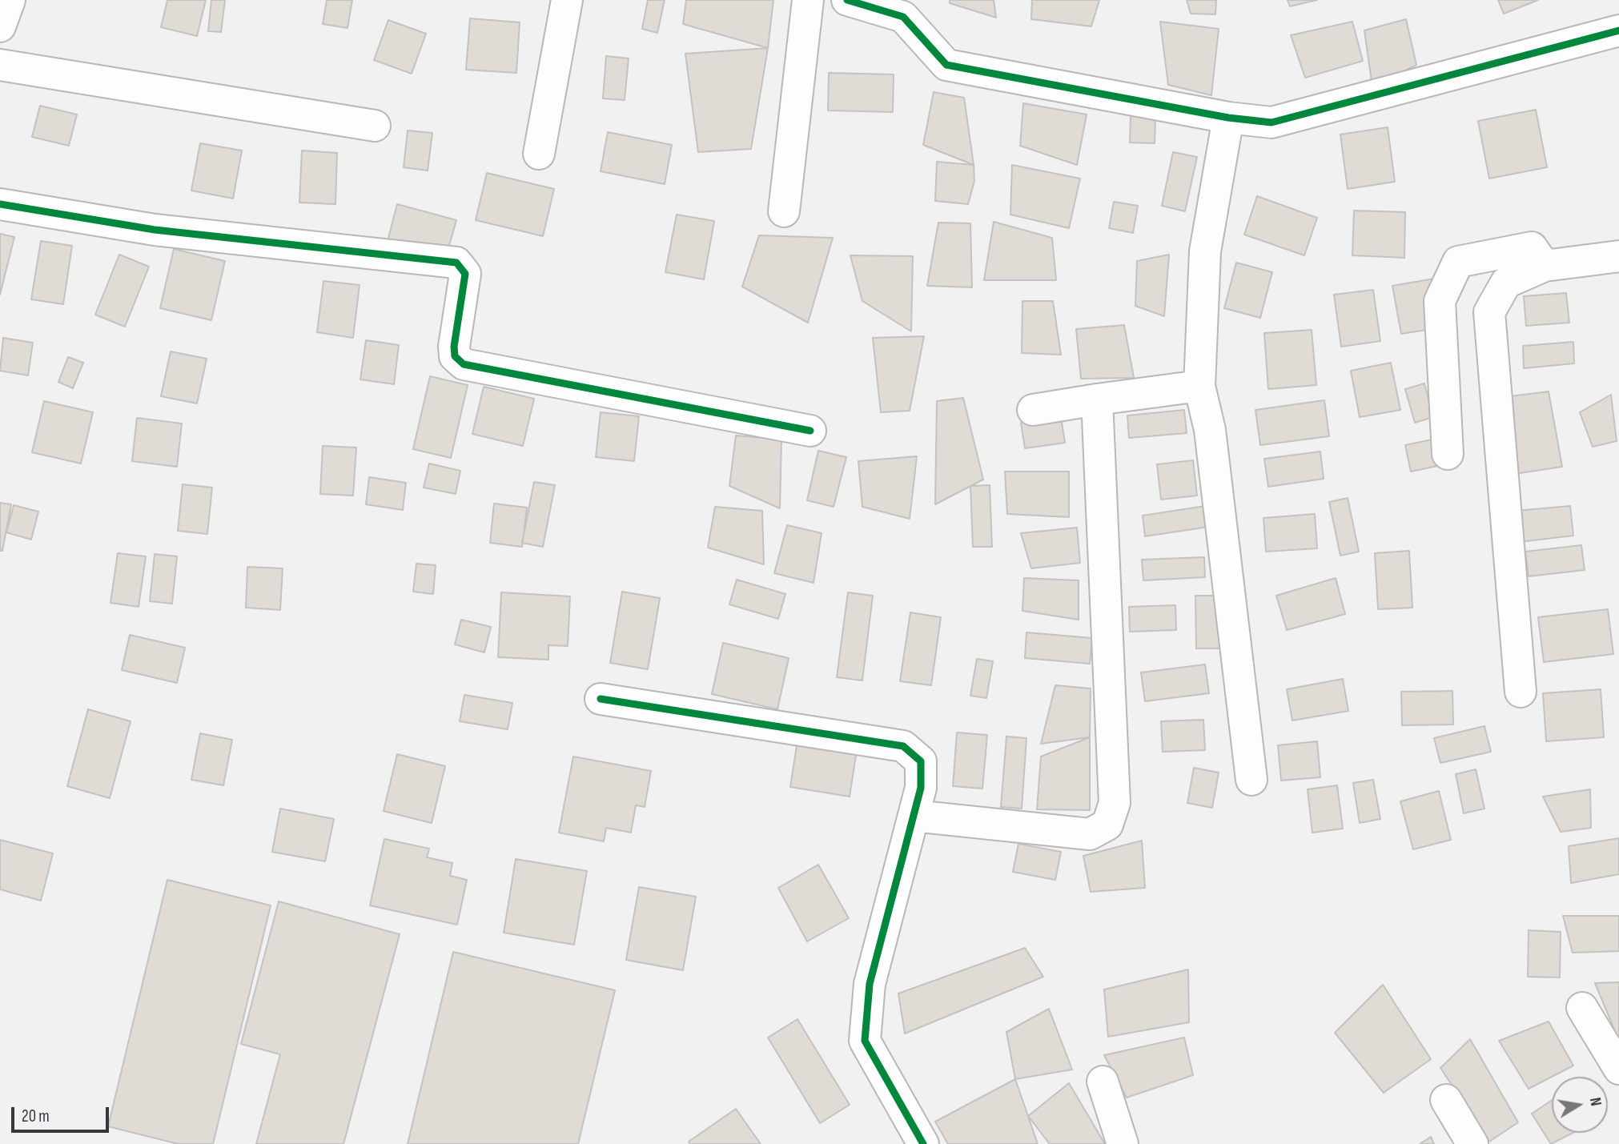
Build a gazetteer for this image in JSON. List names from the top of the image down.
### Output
{
  "scale_bar": "20 m",
  "north": "right"
}
